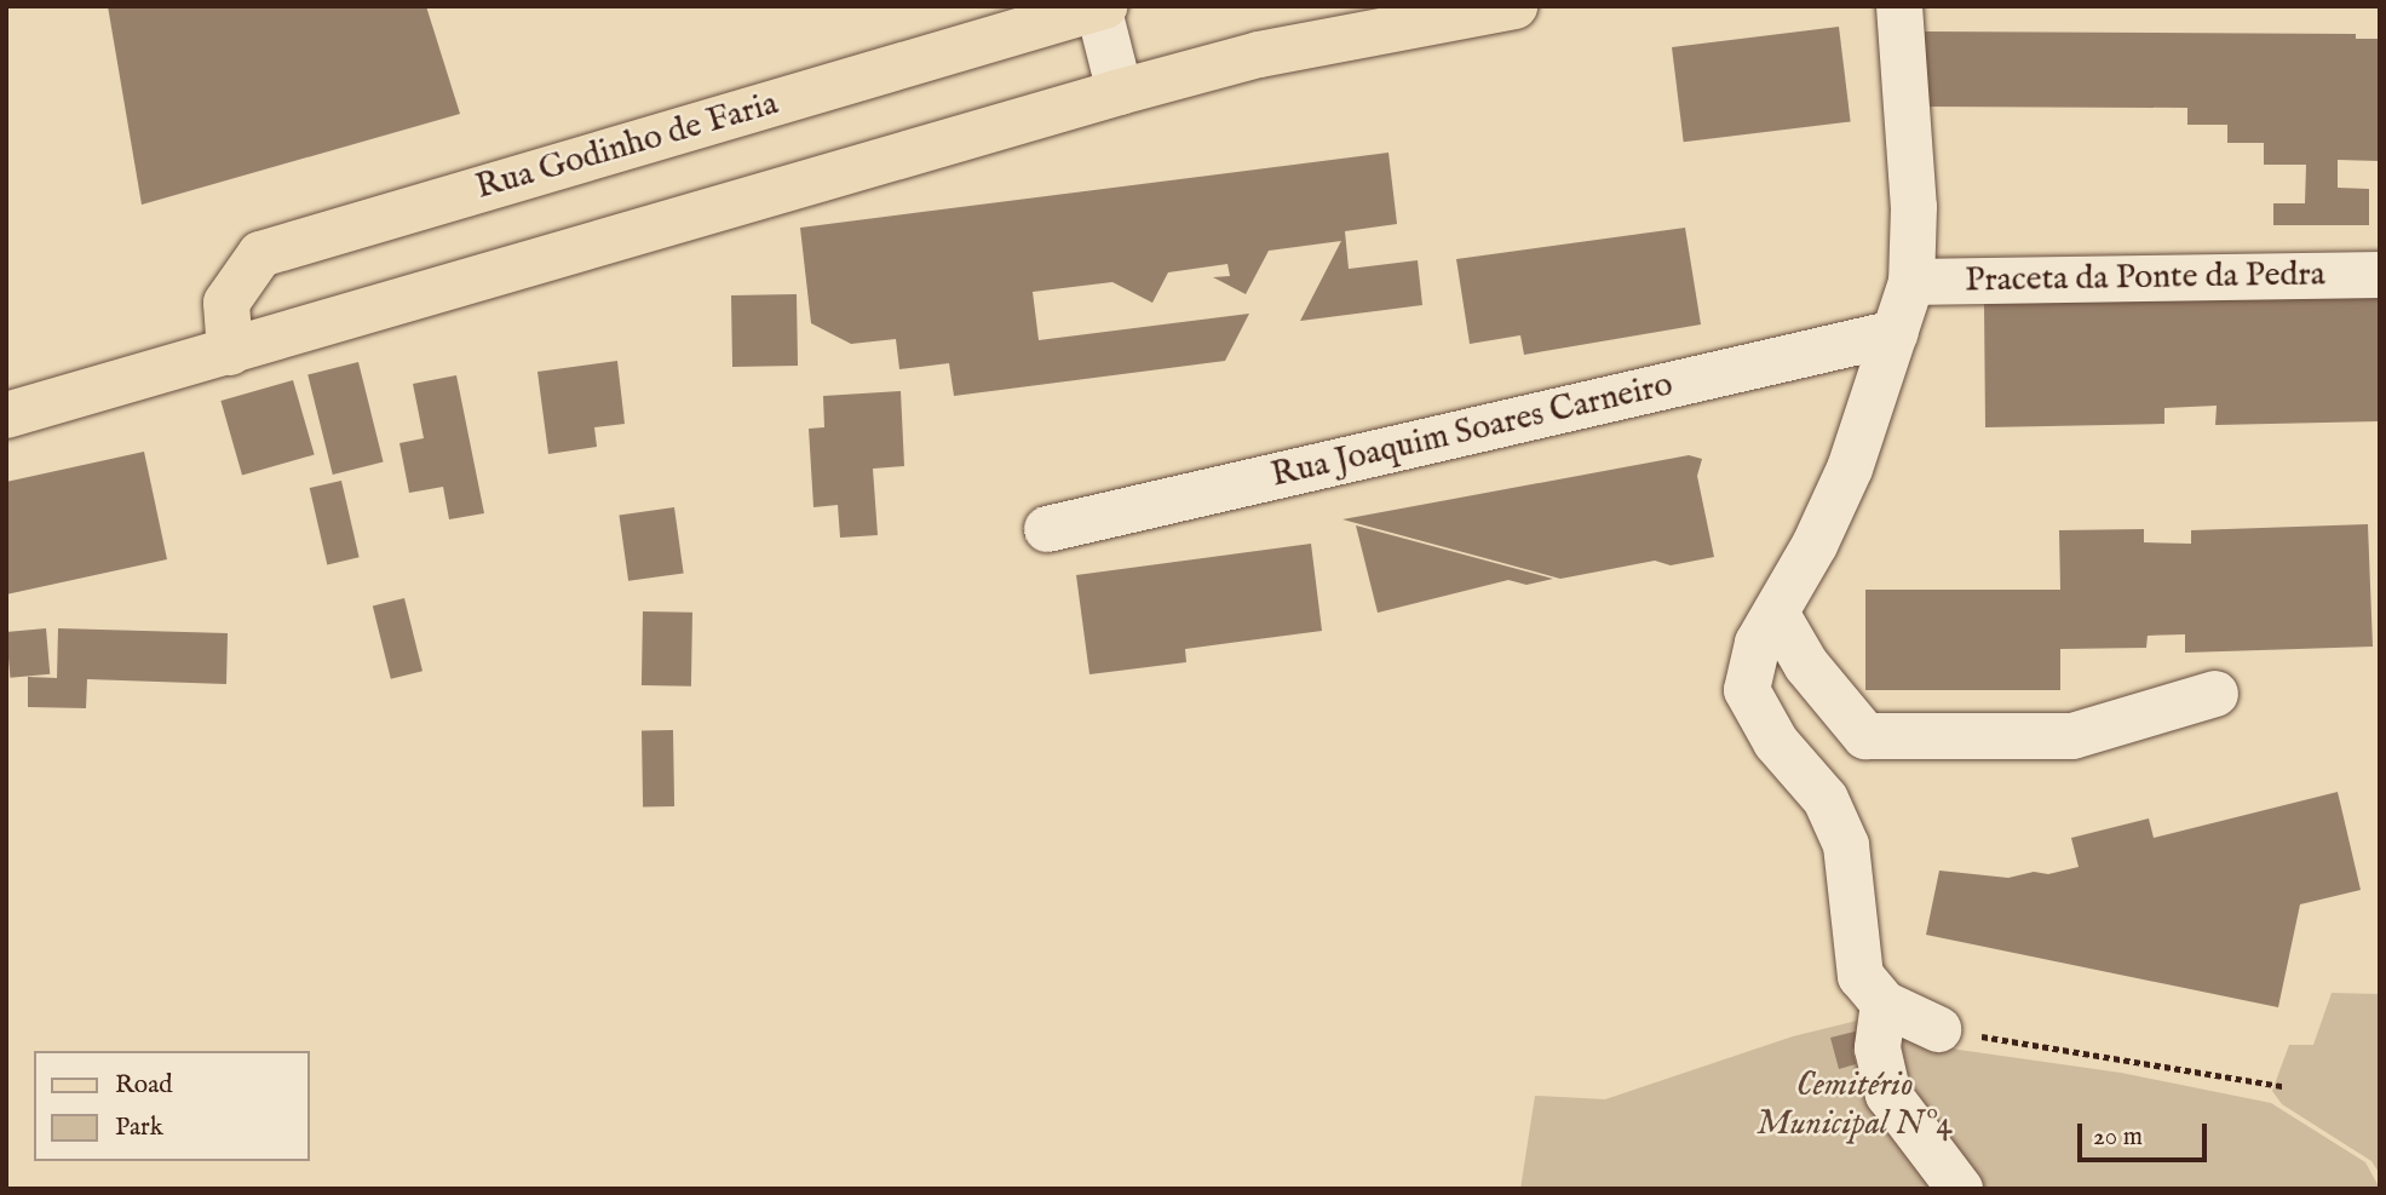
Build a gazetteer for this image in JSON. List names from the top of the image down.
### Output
{
  "streets": {
    "main road": ["Rua Godinho de Faria"],
    "street": ["Praceta da Ponte da Pedra", "Rua Joaquim Soares Carneiro"]
  },
  "parks": ["Cemitério Municipal Nº4"],
  "legend": ["Road", "Park"],
  "scale_bar": "20 m"
}
